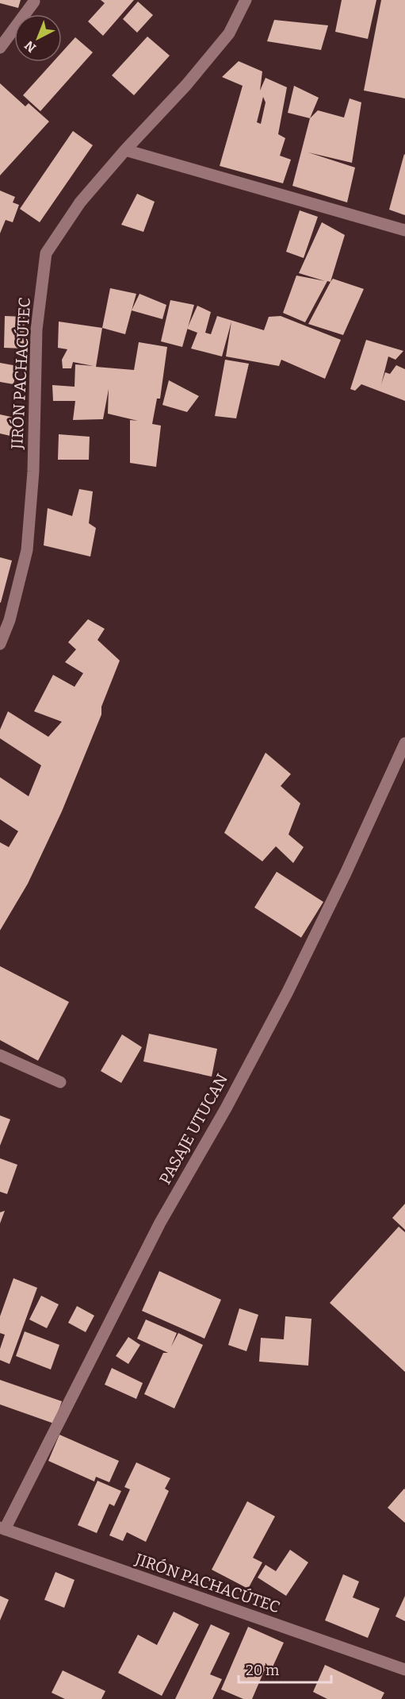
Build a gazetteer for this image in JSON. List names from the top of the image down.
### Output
{
  "streets": {
    "street": ["JIRÓN PACHACÚTEC", "PASAJE UTUCAN"]
  },
  "crossings": [
    ["JIRÓN PACHACÚTEC", "PASAJE UTUCAN"]
  ],
  "scale_bar": "20 m",
  "north": "bottom left"
}
